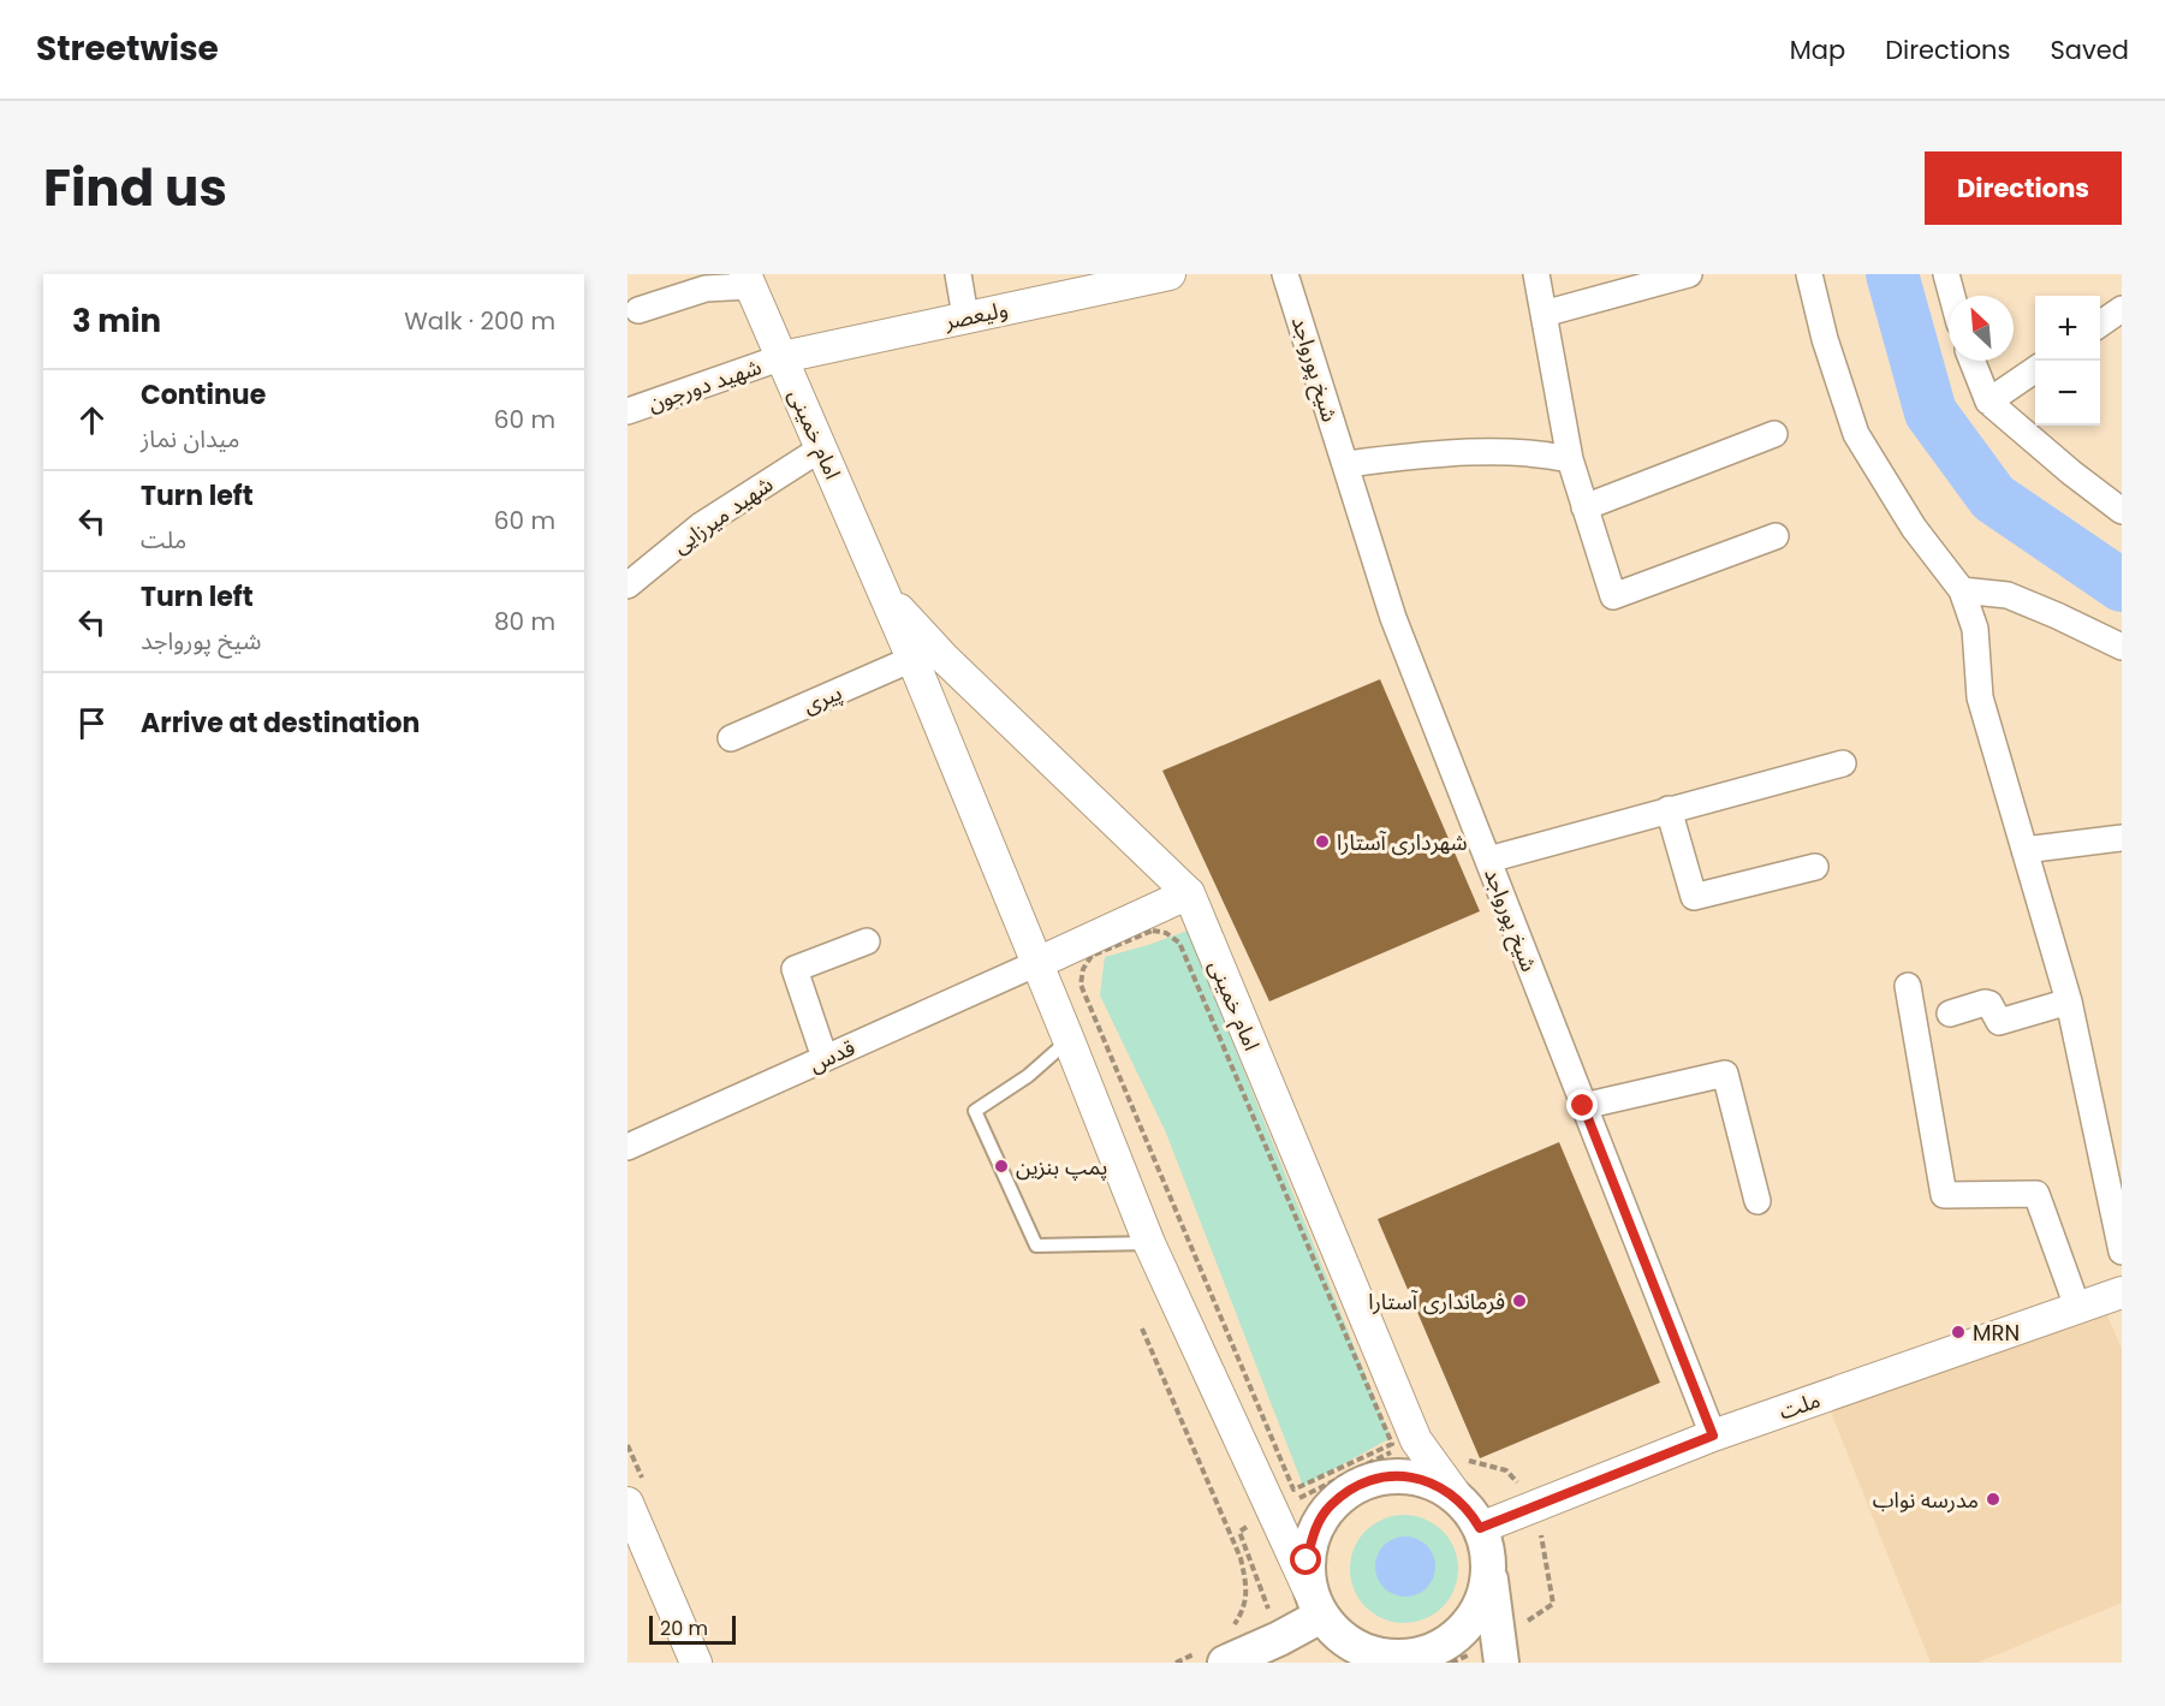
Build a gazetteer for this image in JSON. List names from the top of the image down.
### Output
{
  "streets": {
    "street": [
      "ولیعصر",
      "شیخ پورواجد",
      "شهید دورجون",
      "امام خمینی",
      "شهید میرزایی",
      "پیری",
      "قدس",
      "ملت"
    ]
  },
  "crossings": [
    ["ولیعصر", "شهید دورجون"],
    ["ولیعصر", "امام خمینی"],
    ["شیخ پورواجد", "ملت"],
    ["شهید دورجون", "امام خمینی"],
    ["امام خمینی", "شهید میرزایی"],
    ["امام خمینی", "پیری"],
    ["امام خمینی", "قدس"],
    ["امام خمینی", "ملت"]
  ],
  "places": [
    "شهرداری آستارا",
    "پمپ بنزین",
    "فرمانداری آستارا",
    "MRN",
    "مدرسه نواب"
  ],
  "scale_bar": "20 m",
  "north": "top left",
  "page": {
    "header": "Streetwise",
    "nav": ["Map", "Directions", "Saved"],
    "title": "Find us",
    "buttons": "Directions",
    "heading": ["3 min", "Walk · 200 m"],
    "map_buttons": ["+", "−"],
    "list": [
      ["Continue", "میدان نماز", "60 m"],
      ["Turn left", "ملت", "60 m"],
      ["Turn left", "شیخ پورواجد", "80 m"],
      "Arrive at destination"
    ],
    "scale": "20 m"
  }
}
